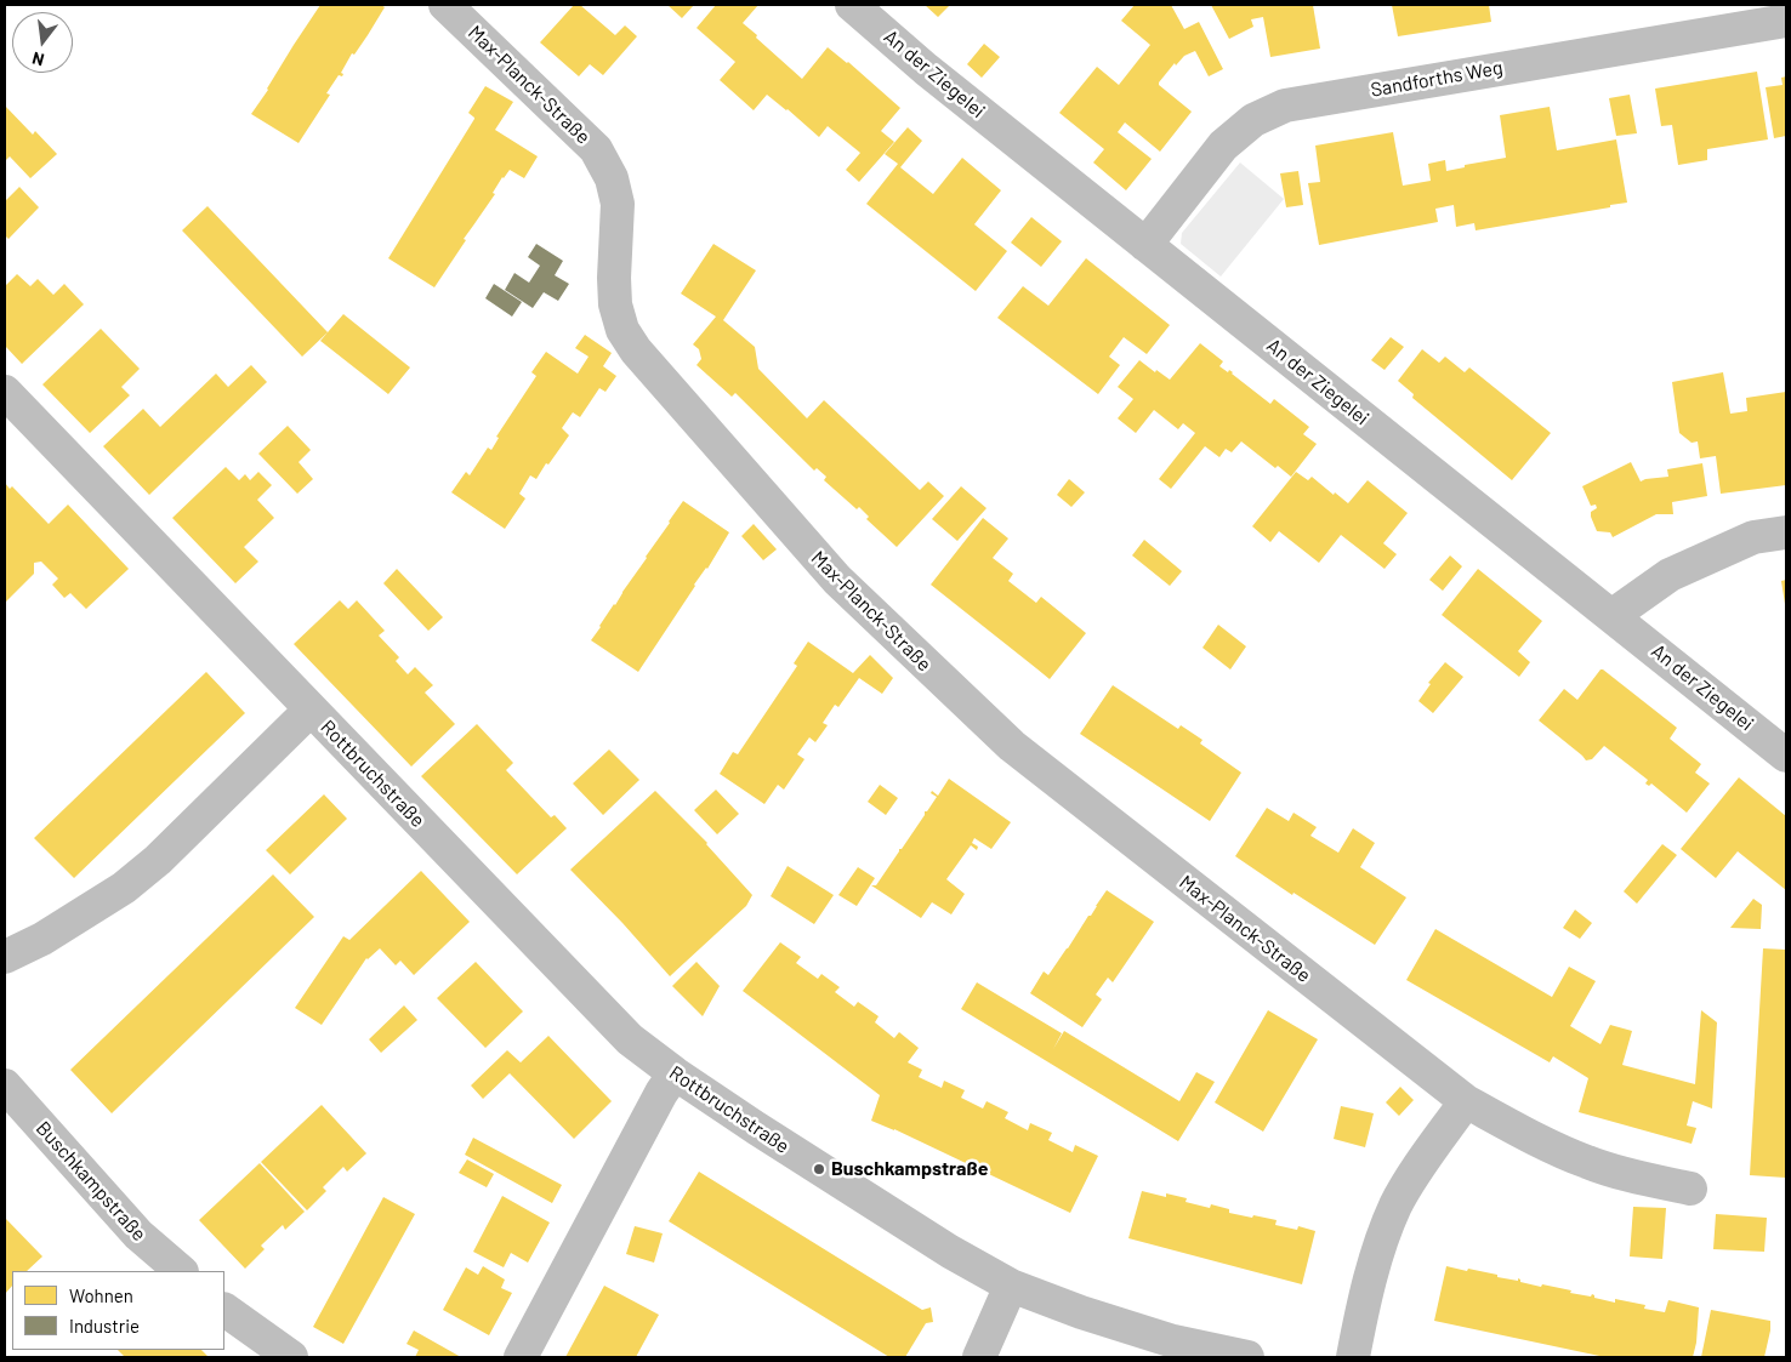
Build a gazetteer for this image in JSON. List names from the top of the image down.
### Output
{
  "streets": {
    "street": [
      "An der Ziegelei",
      "Sandforths Weg",
      "Max-Planck-Straße",
      "Rottbruchstraße",
      "Buschkampstraße"
    ]
  },
  "crossings": [
    ["An der Ziegelei", "Sandforths Weg"]
  ],
  "places": ["Buschkampstraße"],
  "legend": ["Wohnen", "Industrie"],
  "north": "bottom"
}
